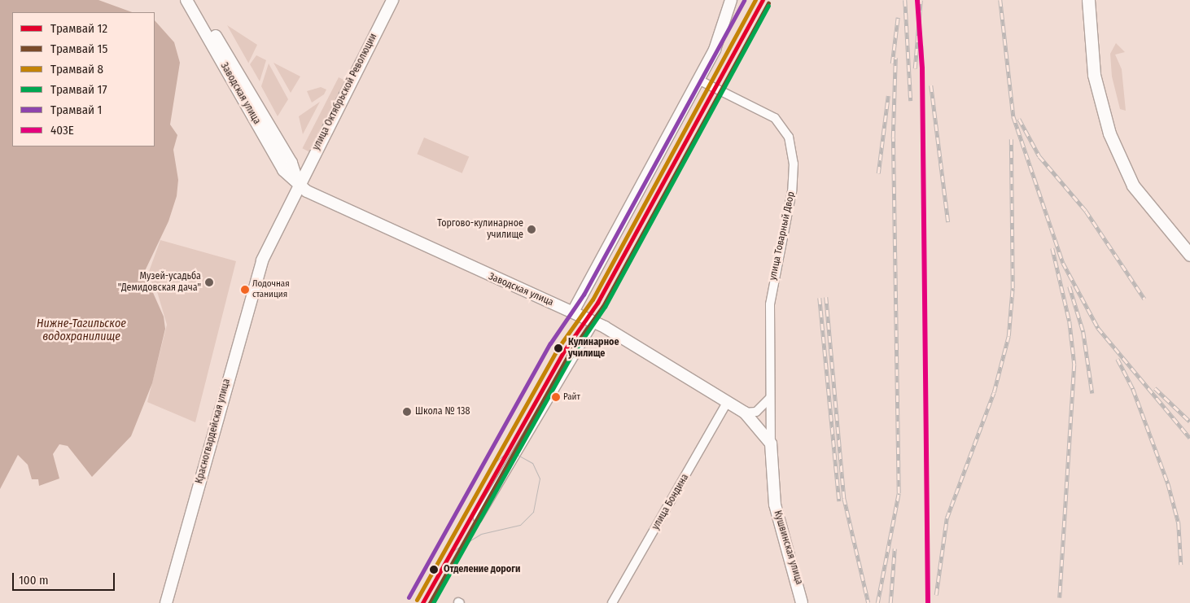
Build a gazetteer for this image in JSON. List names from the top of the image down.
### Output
{
  "streets": {
    "main road": [
      "улица Октябрьской Революции",
      "Заводская улица",
      "Красногвардейская улица",
      "Кушвинская улица"
    ],
    "street": ["улица Товарный Двор", "улица Бондина"]
  },
  "crossings": [
    ["улица Октябрьской Революции", "Заводская улица"],
    ["улица Октябрьской Революции", "Красногвардейская улица"],
    ["Заводская улица", "улица Товарный Двор"],
    ["Заводская улица", "улица Бондина"],
    ["Заводская улица", "Кушвинская улица"],
    ["улица Товарный Двор", "Кушвинская улица"]
  ],
  "water": ["Нижне-Тагильское водохранилище"],
  "places": [
    "Торгово-кулинарное училище",
    "Музей-усадьба \"Демидовская дача\"",
    "Лодочная станиция",
    "Кулинарное училище",
    "Райт",
    "Школа № 138",
    "Отделение дороги"
  ],
  "lines": [
    "tram line 12",
    "tram line 8",
    "tram line 1",
    "transit line 403Е",
    "tram line 15",
    "tram line 17"
  ],
  "legend": [
    "Трамвай 12",
    "Трамвай 15",
    "Трамвай 8",
    "Трамвай 17",
    "Трамвай 1",
    "403Е"
  ],
  "scale_bar": "100 m"
}
